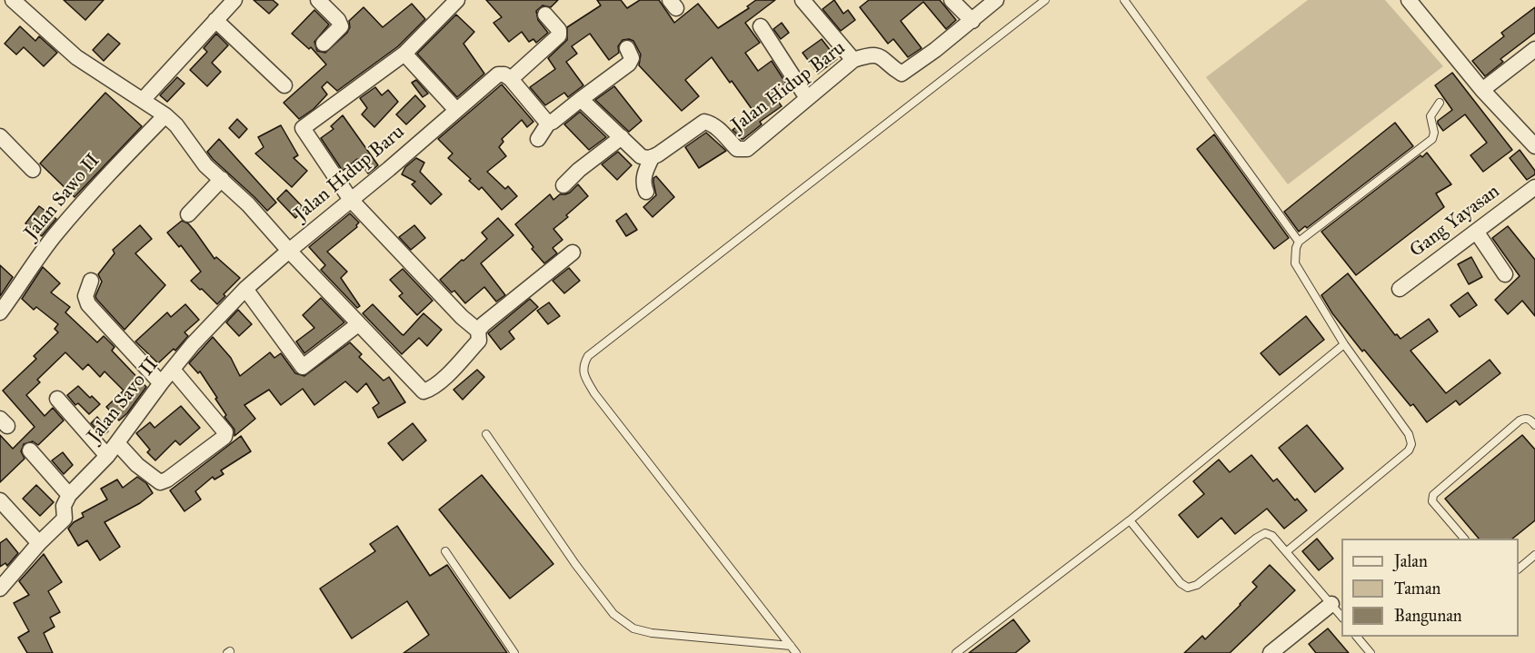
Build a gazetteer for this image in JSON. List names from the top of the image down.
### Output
{
  "streets": {
    "street": [
      "Jalan Hidup Baru",
      "Jalan Sawo II",
      "Gang Yayasan",
      "Jalan Savo II"
    ]
  },
  "crossings": [
    ["Jalan Hidup Baru", "Jalan Savo II"]
  ],
  "legend": ["Jalan", "Taman", "Bangunan"]
}
